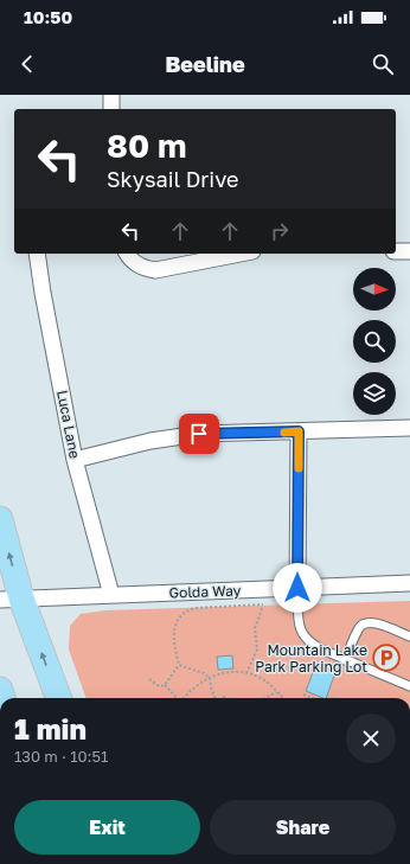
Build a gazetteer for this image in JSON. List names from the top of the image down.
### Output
{
  "streets": {
    "street": ["Luca Lane", "Golda Way"]
  },
  "crossings": [
    ["Luca Lane", "Golda Way"]
  ],
  "places": {
    "parking": ["Mountain Lake Park Parking Lot"]
  },
  "north": "right",
  "page": {
    "status": "10:50",
    "header": "Beeline",
    "turn": ["80 m", "Skysail Drive"],
    "heading": ["1 min", "130 m · 10:51"],
    "buttons": ["Exit", "Share"]
  }
}
